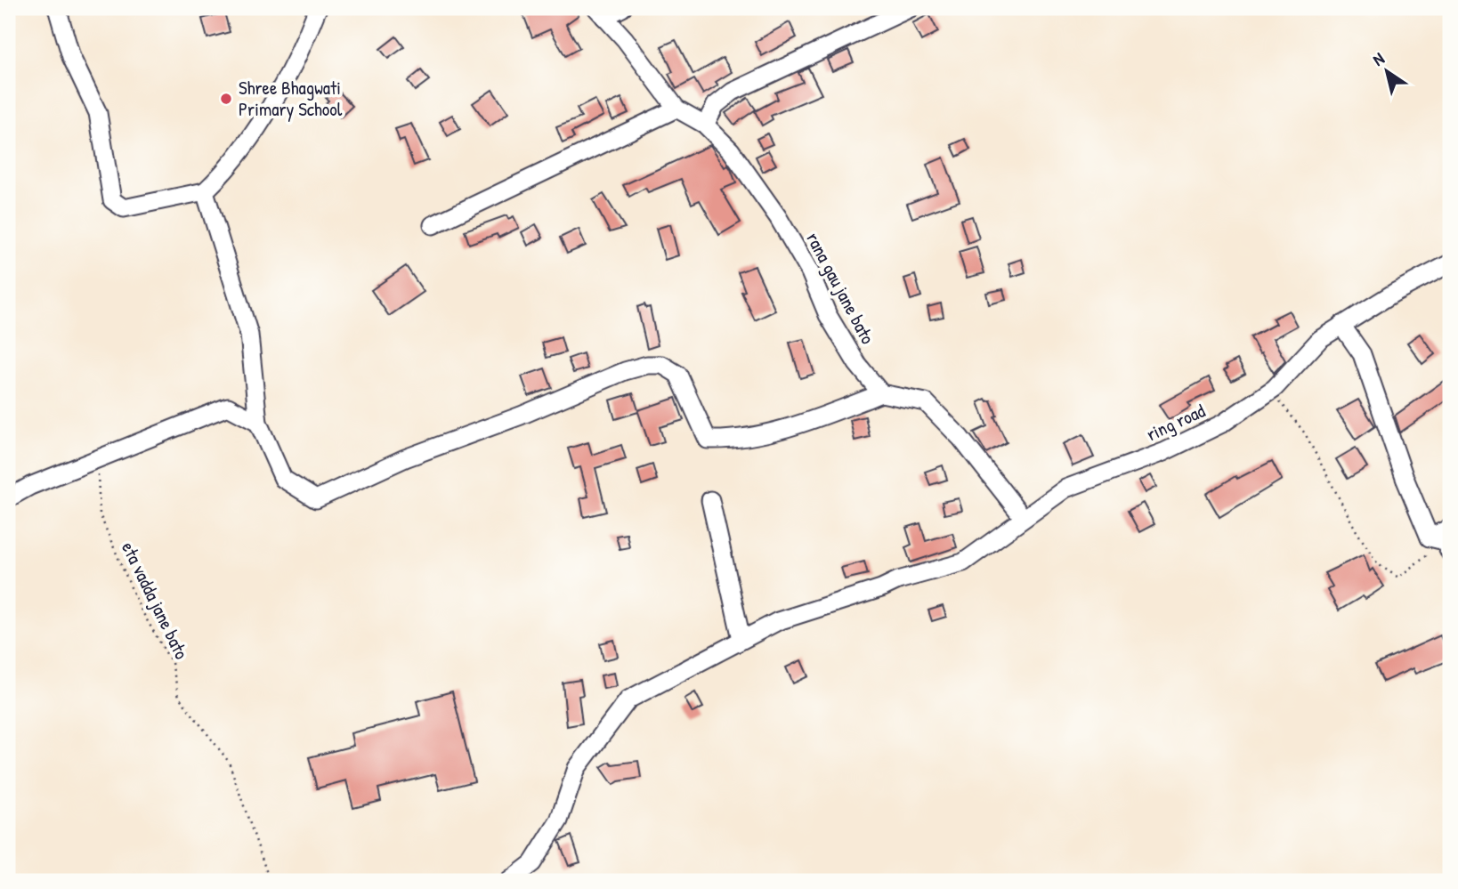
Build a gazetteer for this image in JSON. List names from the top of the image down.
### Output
{
  "streets": {
    "street": ["rana gau jane bato", "ring road"],
    "path": ["eta vadda jane bato"]
  },
  "places": ["Shree Bhagwati Primary School"],
  "north": "top left"
}
